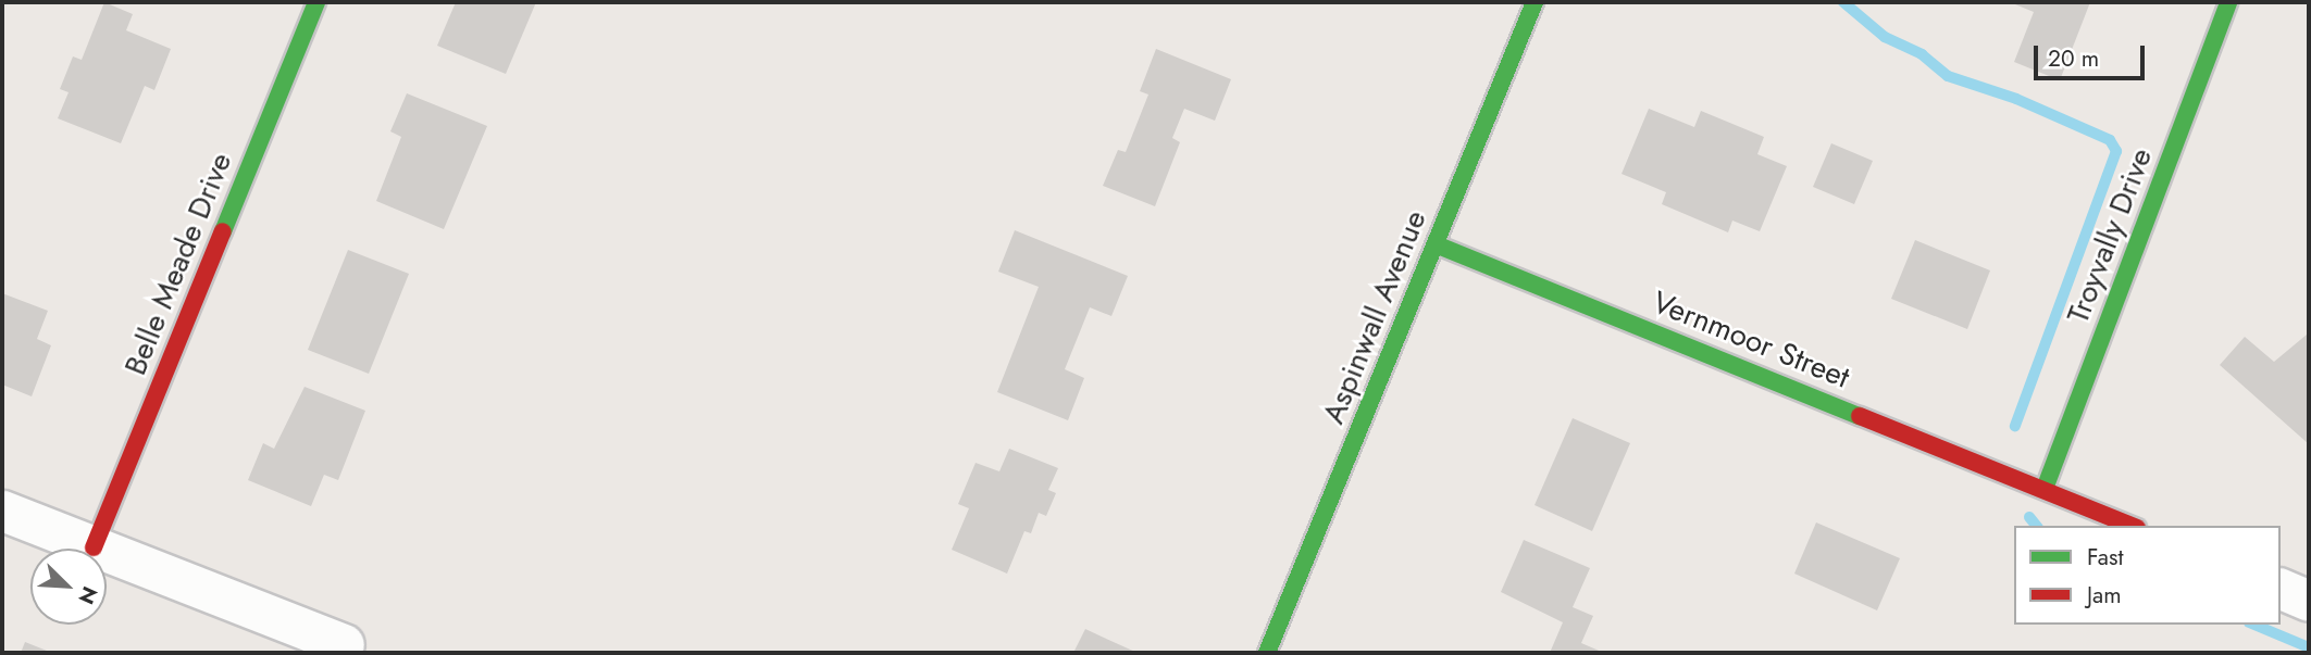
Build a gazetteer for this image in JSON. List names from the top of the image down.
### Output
{
  "streets": {
    "street": [
      "Troyvally Drive",
      "Belle Meade Drive",
      "Aspinwall Avenue",
      "Vernmoor Street"
    ]
  },
  "crossings": [
    ["Troyvally Drive", "Vernmoor Street"],
    ["Aspinwall Avenue", "Vernmoor Street"]
  ],
  "legend": ["Fast", "Jam"],
  "scale_bar": "20 m",
  "north": "bottom right"
}
